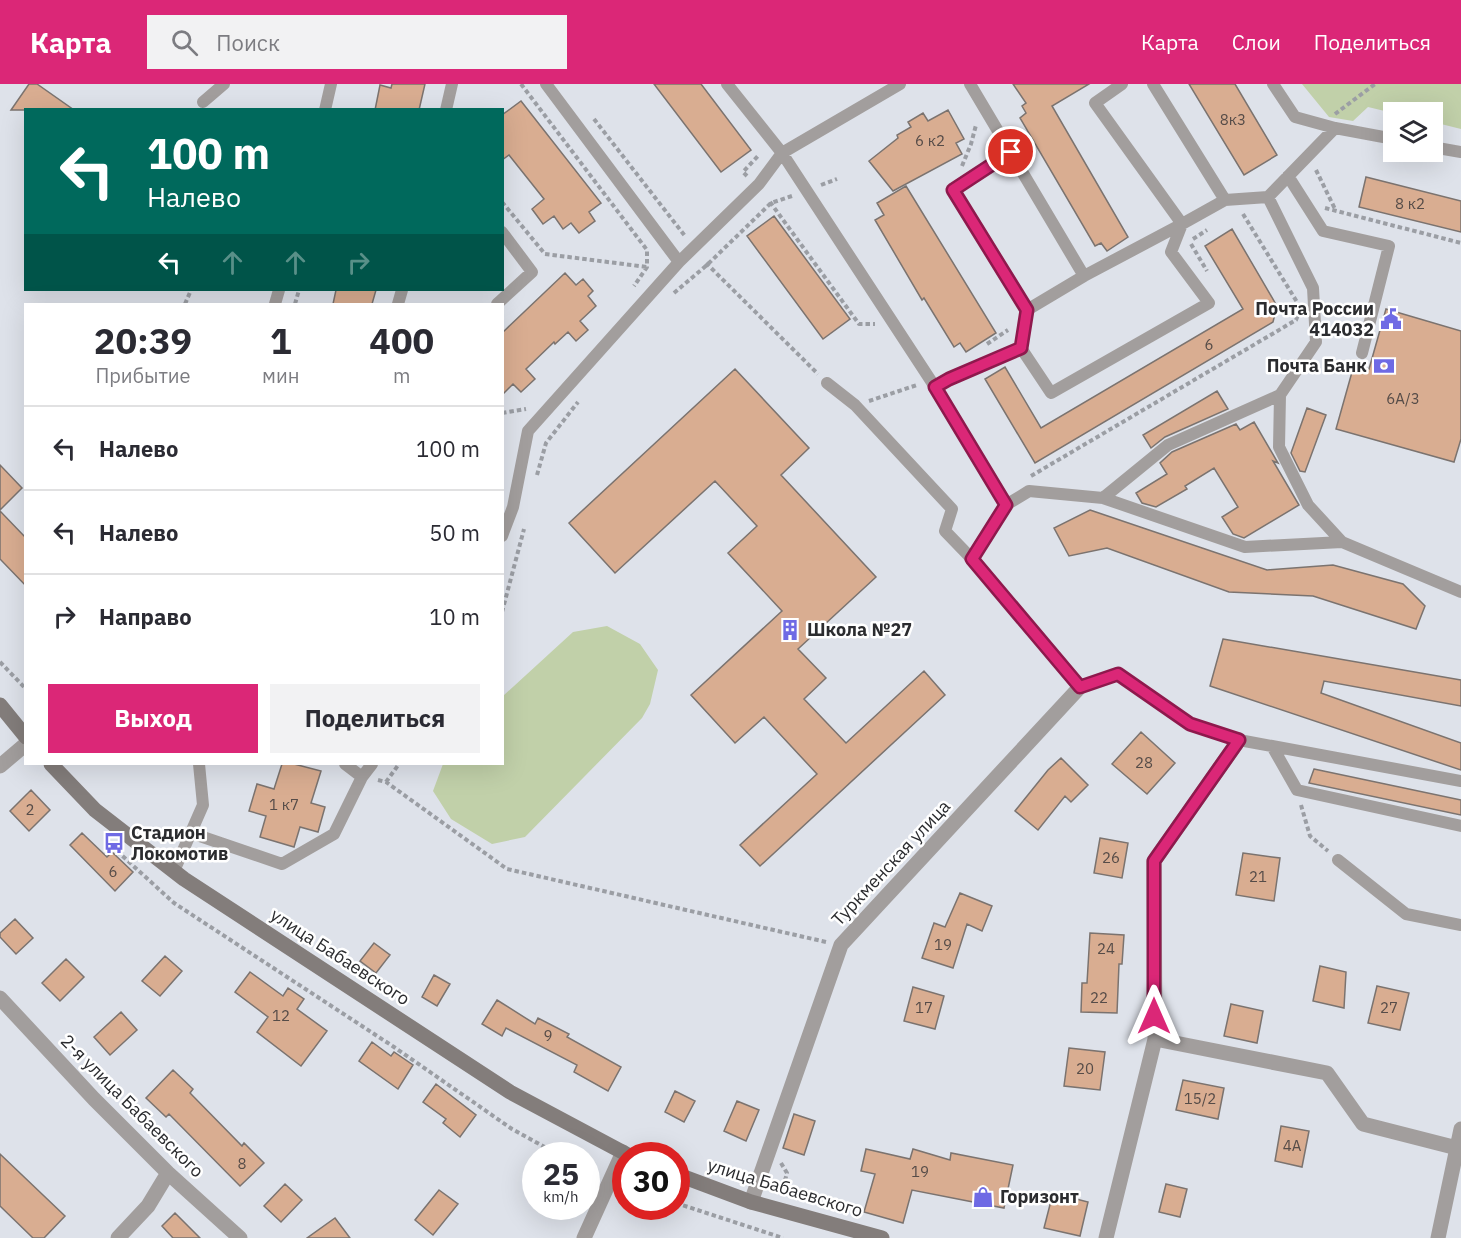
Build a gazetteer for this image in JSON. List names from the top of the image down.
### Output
{
  "streets": {
    "main road": ["улица Бабаевского"],
    "street": ["Туркменская улица", "2-я улица Бабаевского"]
  },
  "crossings": [
    ["Туркменская улица", "улица Бабаевского"]
  ],
  "places": {
    "public building": ["Почта России 414032"],
    "bank": ["Почта Банк"],
    "building": ["Школа №27"],
    "bus stop": ["Стадион Локомотив"],
    "shop": ["Горизонт"]
  },
  "house_numbers": [
    "8к3",
    "6 к2",
    "8 к2",
    "6",
    "6А/3",
    "28",
    "1 к7",
    "2",
    "26",
    "6",
    "21",
    "19",
    "24",
    "22",
    "17",
    "27",
    "12",
    "9",
    "20",
    "15/2",
    "4А",
    "8",
    "19"
  ],
  "page": {
    "header": "Карта",
    "search": "Поиск",
    "nav": ["Карта", "Слои", "Поделиться"],
    "turn": ["100 m", "Налево"],
    "eta": [
      "20:39",
      "Прибытие",
      "1",
      "мин",
      "400",
      "m"
    ],
    "list": [
      {
        "name": "Налево",
        "value": "100 m"
      },
      {
        "name": "Налево",
        "value": "50 m"
      },
      {
        "name": "Направо",
        "value": "10 m"
      }
    ],
    "buttons": ["Выход", "Поделиться"],
    "speed": "25 km/h",
    "limit": "30"
  }
}
